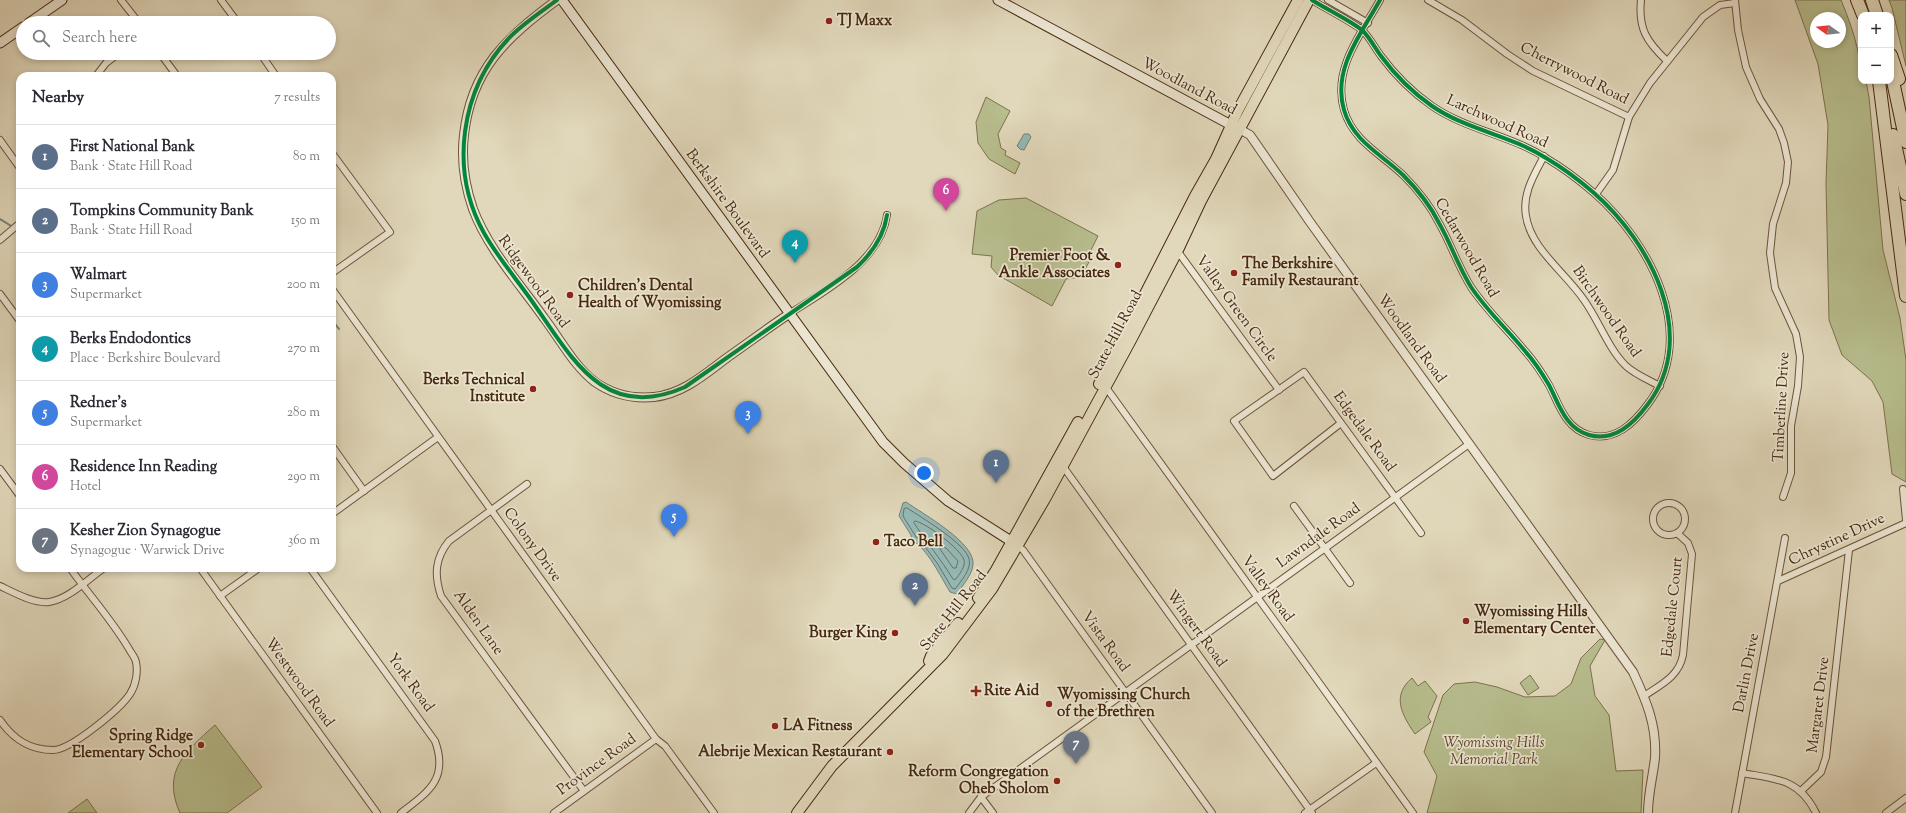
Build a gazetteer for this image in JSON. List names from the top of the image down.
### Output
{
  "streets": {
    "main road": ["Woodland Road", "Berkshire Boulevard", "State Hill Road"],
    "street": [
      "Cherrywood Road",
      "Larchwood Road",
      "Cedarwood Road",
      "Ridgewood Road",
      "Valley Green Circle",
      "Birchwood Road",
      "Timberline Drive",
      "Edgedale Road",
      "Lawndale Road",
      "Chrystine Drive",
      "Colony Drive",
      "Valley Road",
      "Edgedale Court",
      "Alden Lane",
      "Wingert Road",
      "Vista Road",
      "Darlin Drive",
      "Westwood Road",
      "York Road",
      "Margaret Drive",
      "Province Road"
    ]
  },
  "crossings": [
    ["Woodland Road", "State Hill Road"],
    ["Woodland Road", "Lawndale Road"],
    ["Woodland Road", "Edgedale Court"],
    ["Larchwood Road", "Cedarwood Road"],
    ["Larchwood Road", "Birchwood Road"],
    ["Berkshire Boulevard", "Ridgewood Road"],
    ["Berkshire Boulevard", "State Hill Road"],
    ["Berkshire Boulevard", "Vista Road"],
    ["Cedarwood Road", "Birchwood Road"],
    ["Valley Green Circle", "State Hill Road"],
    ["Valley Green Circle", "Edgedale Road"],
    ["State Hill Road", "Valley Road"],
    ["State Hill Road", "Wingert Road"],
    ["State Hill Road", "Vista Road"],
    ["Edgedale Road", "Lawndale Road"],
    ["Lawndale Road", "Valley Road"],
    ["Lawndale Road", "Wingert Road"],
    ["Lawndale Road", "Vista Road"],
    ["Chrystine Drive", "Darlin Drive"],
    ["Chrystine Drive", "Margaret Drive"],
    ["Colony Drive", "Alden Lane"],
    ["Colony Drive", "Province Road"],
    ["Alden Lane", "Province Road"]
  ],
  "parks": ["Wyomissing Hills Memorial Park"],
  "places": {
    "other": [
      "TJ Maxx",
      "Premier Foot & Ankle Associates",
      "The Berkshire Family Restaurant",
      "Children's Dental Health of Wyomissing",
      "Berks Technical Institute",
      "Taco Bell",
      "Wyomissing Hills Elementary Center",
      "Burger King",
      "Wyomissing Church of the Brethren",
      "LA Fitness",
      "Spring Ridge Elementary School",
      "Alebrije Mexican Restaurant",
      "Reform Congregation Oheb Sholom"
    ],
    "health": ["Rite Aid"]
  },
  "north": "left",
  "page": {
    "map_buttons": ["+", "−"],
    "search": "Search here",
    "heading": ["Nearby", "7 results"],
    "list": [
      {
        "mark": "1",
        "name": "First National Bank",
        "note": "Bank · State Hill Road",
        "value": "80 m"
      },
      {
        "mark": "2",
        "name": "Tompkins Community Bank",
        "note": "Bank · State Hill Road",
        "value": "150 m"
      },
      {
        "mark": "3",
        "name": "Walmart",
        "note": "Supermarket",
        "value": "200 m"
      },
      {
        "mark": "4",
        "name": "Berks Endodontics",
        "note": "Place · Berkshire Boulevard",
        "value": "270 m"
      },
      {
        "mark": "5",
        "name": "Redner's",
        "note": "Supermarket",
        "value": "280 m"
      },
      {
        "mark": "6",
        "name": "Residence Inn Reading",
        "note": "Hotel",
        "value": "290 m"
      },
      {
        "mark": "7",
        "name": "Kesher Zion Synagogue",
        "note": "Synagogue · Warwick Drive",
        "value": "360 m"
      }
    ],
    "pins": [
      "6",
      "4",
      "3",
      "1",
      "5",
      "2",
      "7"
    ]
  }
}
